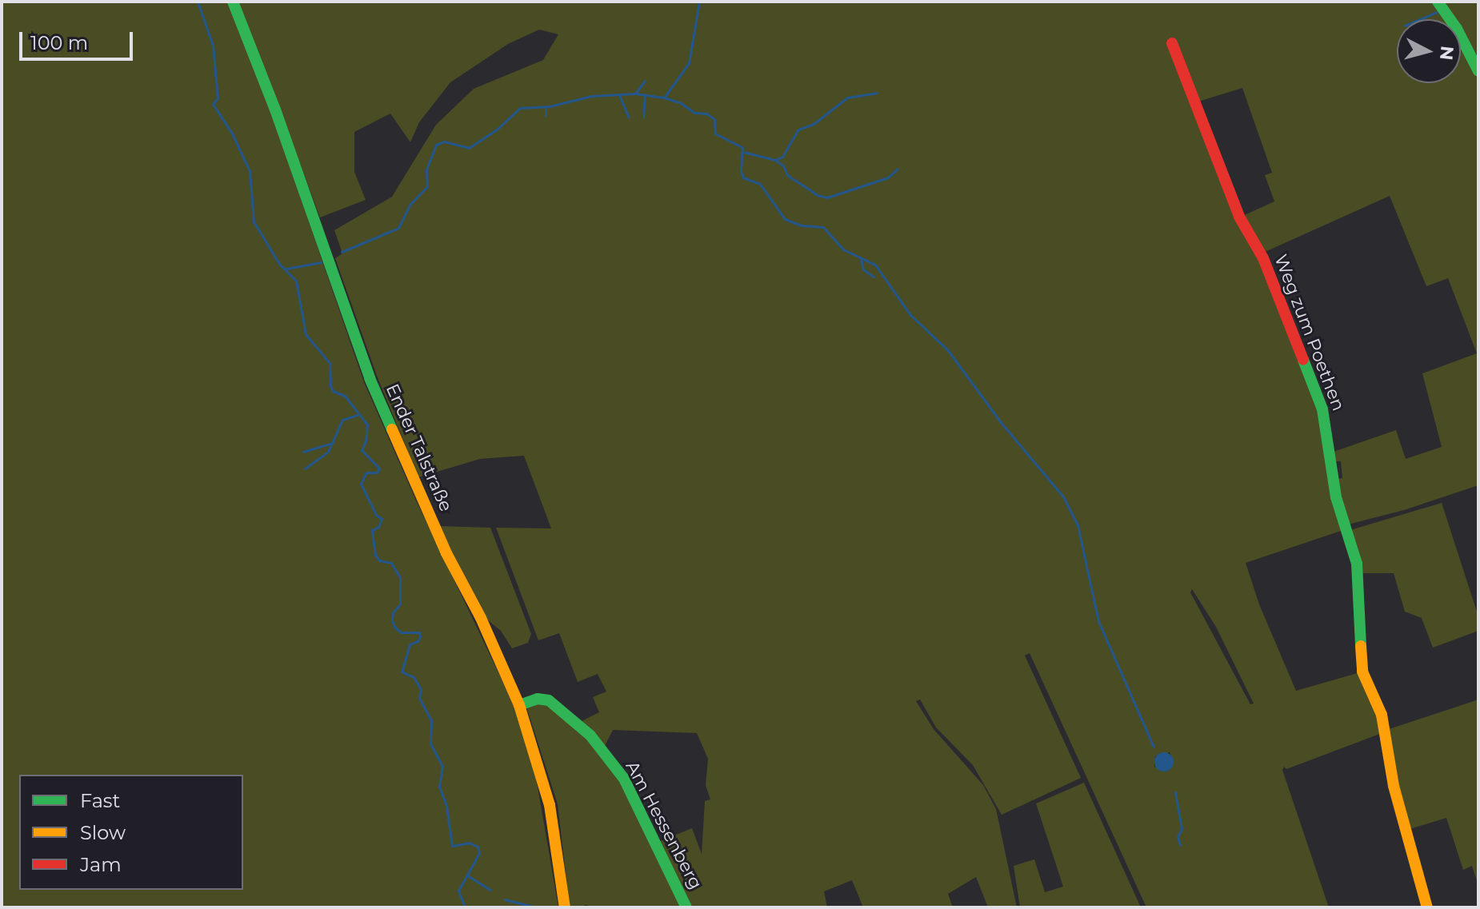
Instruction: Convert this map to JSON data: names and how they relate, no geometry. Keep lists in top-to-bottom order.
{
  "streets": {
    "street": ["Weg zum Poethen", "Ender Talstraße", "Am Hessenberg"]
  },
  "crossings": [
    ["Ender Talstraße", "Am Hessenberg"]
  ],
  "legend": ["Fast", "Slow", "Jam"],
  "scale_bar": "100 m",
  "north": "right"
}
